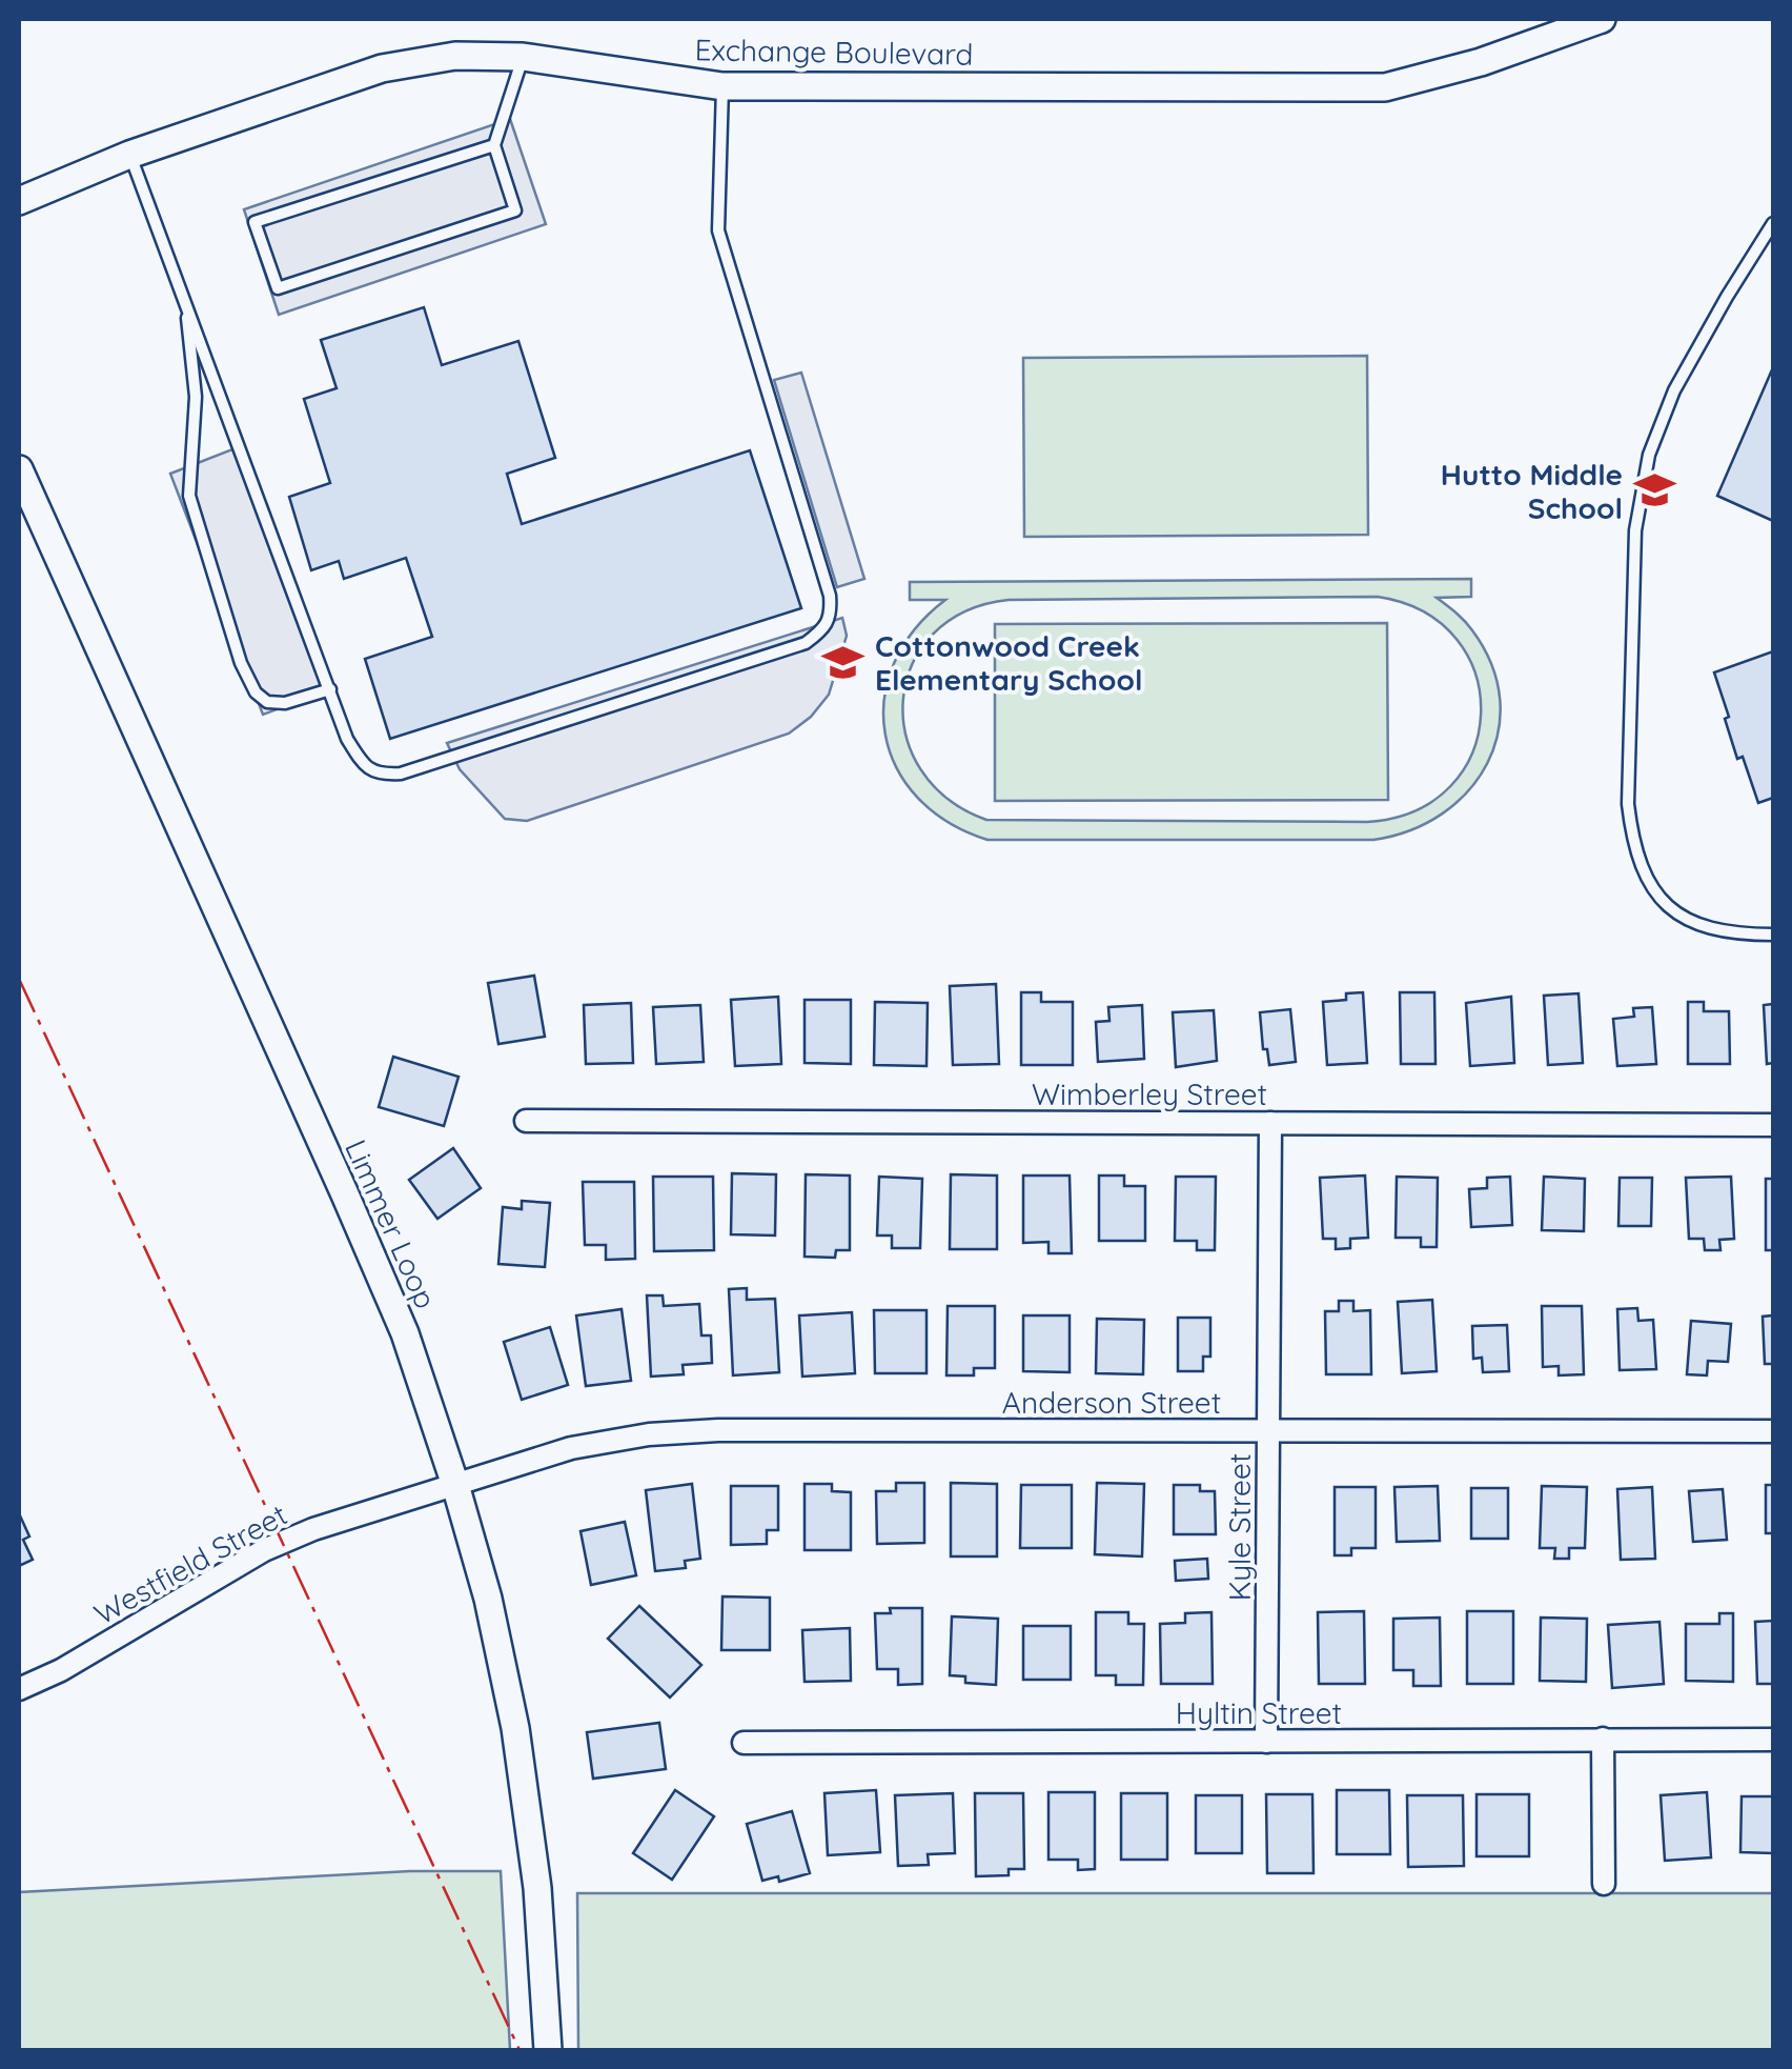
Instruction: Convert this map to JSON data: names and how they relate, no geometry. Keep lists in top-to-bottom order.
{
  "streets": {
    "street": [
      "Exchange Boulevard",
      "Wimberley Street",
      "Limmer Loop",
      "Anderson Street",
      "Kyle Street",
      "Westfield Street",
      "Hyltin Street"
    ]
  },
  "crossings": [
    ["Wimberley Street", "Kyle Street"],
    ["Limmer Loop", "Anderson Street"],
    ["Limmer Loop", "Westfield Street"],
    ["Anderson Street", "Kyle Street"],
    ["Anderson Street", "Westfield Street"],
    ["Kyle Street", "Hyltin Street"]
  ],
  "places": {
    "school or university": ["Hutto Middle School", "Cottonwood Creek Elementary School"]
  }
}
